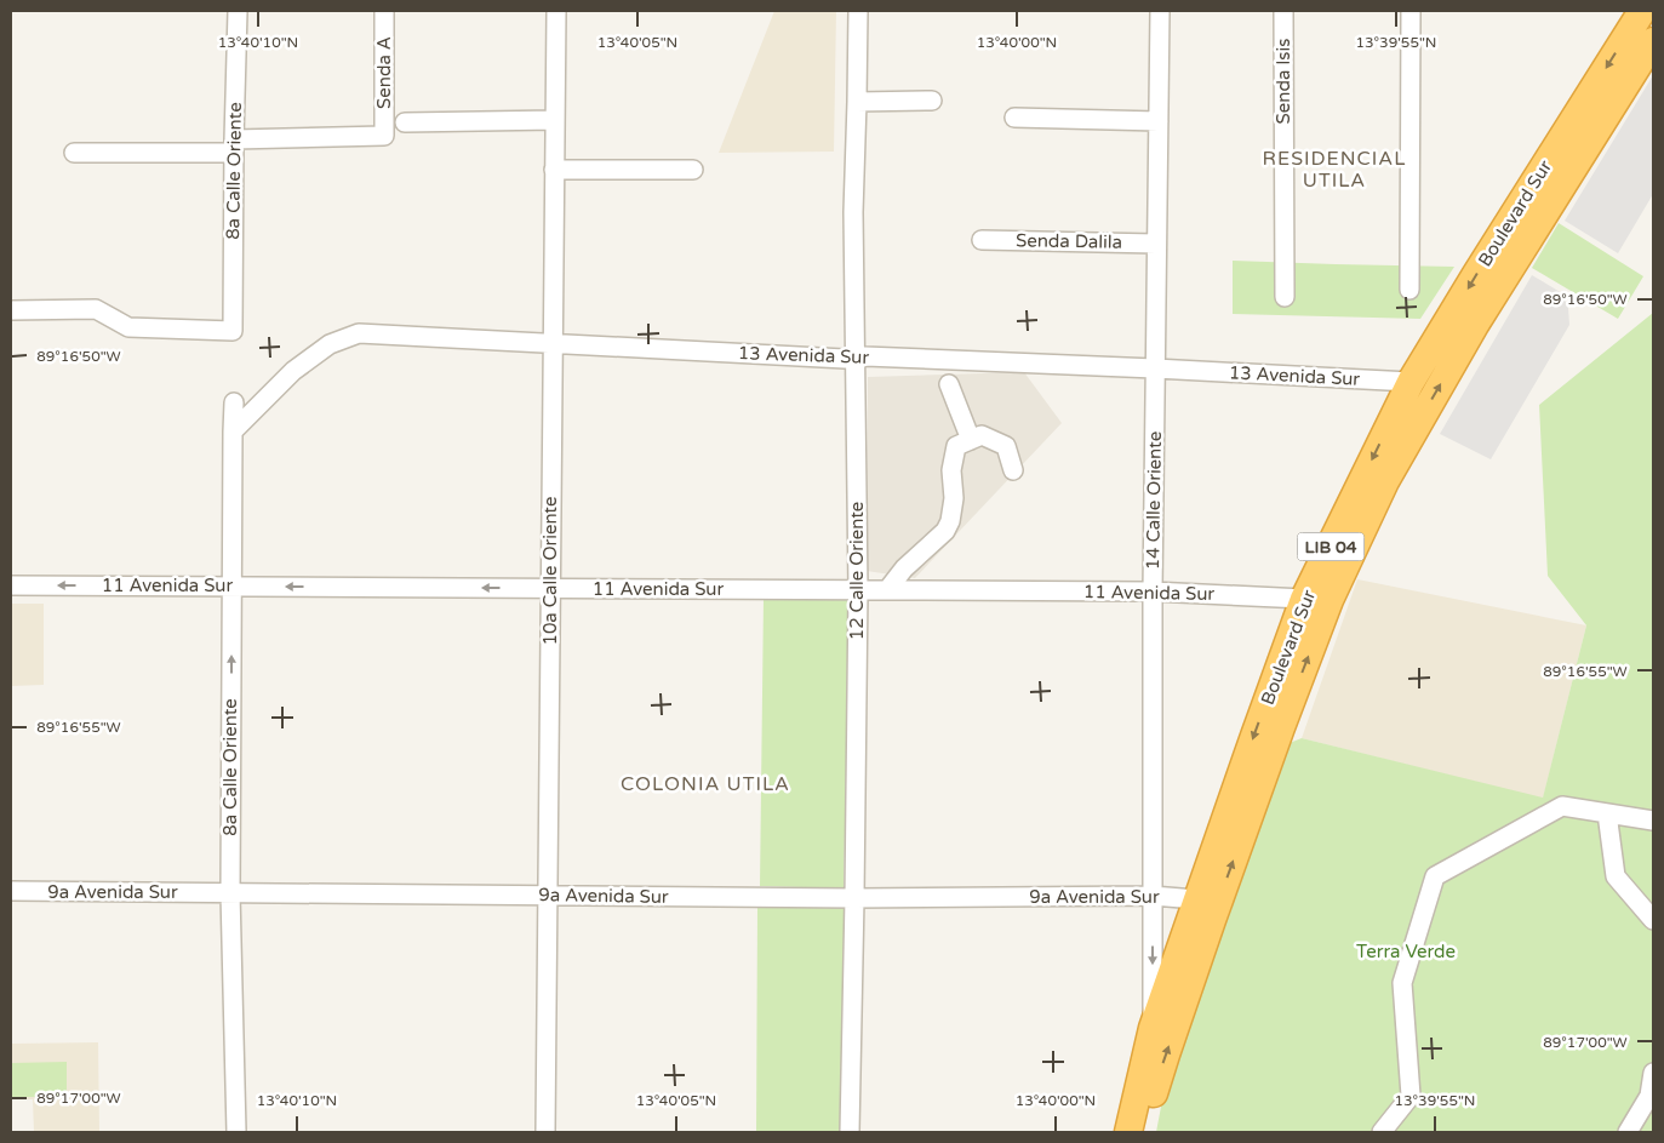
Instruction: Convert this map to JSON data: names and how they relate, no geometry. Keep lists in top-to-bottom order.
{
  "streets": {
    "highway": ["Boulevard Sur", "LIB 04"],
    "street": [
      "Senda A",
      "Senda Isis",
      "8a Calle Oriente",
      "Senda Dalila",
      "13 Avenida Sur",
      "14 Calle Oriente",
      "10a Calle Oriente",
      "12 Calle Oriente",
      "11 Avenida Sur",
      "9a Avenida Sur"
    ]
  },
  "crossings": [
    ["Senda A", "8a Calle Oriente"],
    ["8a Calle Oriente", "13 Avenida Sur"],
    ["8a Calle Oriente", "11 Avenida Sur"],
    ["8a Calle Oriente", "9a Avenida Sur"],
    ["Boulevard Sur", "13 Avenida Sur"],
    ["Boulevard Sur", "14 Calle Oriente"],
    ["Boulevard Sur", "11 Avenida Sur"],
    ["Boulevard Sur", "9a Avenida Sur"],
    ["Senda Dalila", "14 Calle Oriente"],
    ["13 Avenida Sur", "14 Calle Oriente"],
    ["13 Avenida Sur", "10a Calle Oriente"],
    ["13 Avenida Sur", "12 Calle Oriente"],
    ["14 Calle Oriente", "11 Avenida Sur"],
    ["14 Calle Oriente", "9a Avenida Sur"],
    ["10a Calle Oriente", "11 Avenida Sur"],
    ["10a Calle Oriente", "9a Avenida Sur"],
    ["12 Calle Oriente", "11 Avenida Sur"],
    ["12 Calle Oriente", "9a Avenida Sur"]
  ],
  "one_way": ["11 Avenida Sur"],
  "districts": ["RESIDENCIAL UTILA", "COLONIA UTILA"],
  "parks": ["Terra Verde"],
  "coordinates": [
    "13°40'10\"N",
    "13°40'05\"N",
    "13°40'00\"N",
    "13°39'55\"N",
    "89°16'50\"W",
    "89°16'55\"W",
    "89°17'00\"W"
  ]
}
